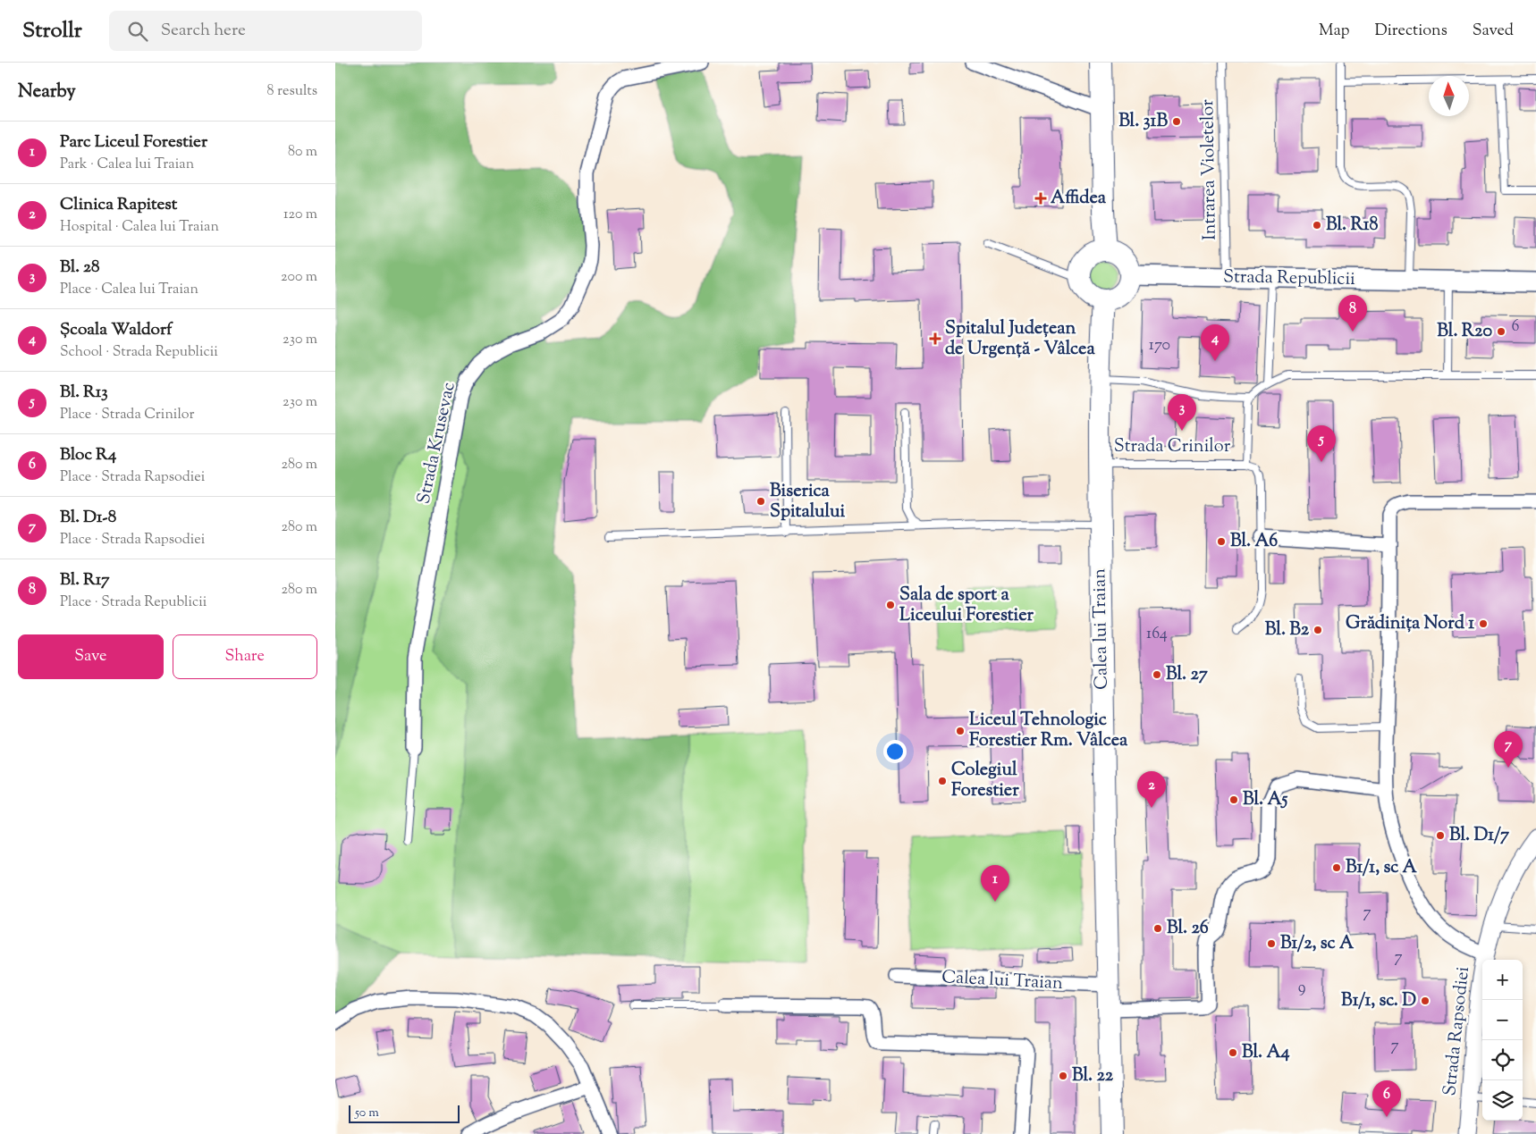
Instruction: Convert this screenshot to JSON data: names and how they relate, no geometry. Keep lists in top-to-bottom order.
{
  "streets": {
    "main road": ["Strada Republicii", "Calea lui Traian"],
    "street": ["Strada Krusevac", "Strada Rapsodiei"],
    "lane": ["Intrarea Violetelor", "Strada Crinilor"]
  },
  "crossings": [
    ["Intrarea Violetelor", "Strada Republicii"],
    ["Strada Republicii", "Calea lui Traian"],
    ["Strada Crinilor", "Calea lui Traian"]
  ],
  "places": {
    "other": [
      "Bl. 31B",
      "Bl. R18",
      "Bl. R20",
      "Biserica Spitalului",
      "Bl. A6",
      "Sala de sport a Liceului Forestier",
      "Grădinița Nord 1",
      "Bl. B2",
      "Bl. 27",
      "Liceul Tehnologic Forestier Rm. Vâlcea",
      "Colegiul Forestier",
      "Bl. A5",
      "Bl. D1/7",
      "B1/1, sc A",
      "Bl. 26",
      "B1/2, sc A",
      "B1/1, sc. D",
      "Bl. A4",
      "Bl. 22"
    ],
    "health": ["Affidea", "Spitalul Județean de Urgență - Vâlcea"]
  },
  "house_numbers": [
    "6",
    "170",
    "164",
    "7",
    "7",
    "9",
    "7"
  ],
  "scale_bar": "50 m",
  "north": "top",
  "page": {
    "header": "Strollr",
    "search": "Search here",
    "nav": ["Map", "Directions", "Saved"],
    "heading": ["Nearby", "8 results"],
    "list": [
      {
        "mark": "1",
        "name": "Parc Liceul Forestier",
        "note": "Park · Calea lui Traian",
        "value": "80 m"
      },
      {
        "mark": "2",
        "name": "Clinica Rapitest",
        "note": "Hospital · Calea lui Traian",
        "value": "120 m"
      },
      {
        "mark": "3",
        "name": "Bl. 28",
        "note": "Place · Calea lui Traian",
        "value": "200 m"
      },
      {
        "mark": "4",
        "name": "Școala Waldorf",
        "note": "School · Strada Republicii",
        "value": "230 m"
      },
      {
        "mark": "5",
        "name": "Bl. R13",
        "note": "Place · Strada Crinilor",
        "value": "230 m"
      },
      {
        "mark": "6",
        "name": "Bloc R4",
        "note": "Place · Strada Rapsodiei",
        "value": "280 m"
      },
      {
        "mark": "7",
        "name": "Bl. D1-8",
        "note": "Place · Strada Rapsodiei",
        "value": "280 m"
      },
      {
        "mark": "8",
        "name": "Bl. R17",
        "note": "Place · Strada Republicii",
        "value": "280 m"
      }
    ],
    "pins": [
      "8",
      "4",
      "3",
      "5",
      "7",
      "2",
      "1",
      "6"
    ],
    "buttons": ["Save", "Share"],
    "map_buttons": ["+", "−"],
    "scale": "50 m"
  }
}
